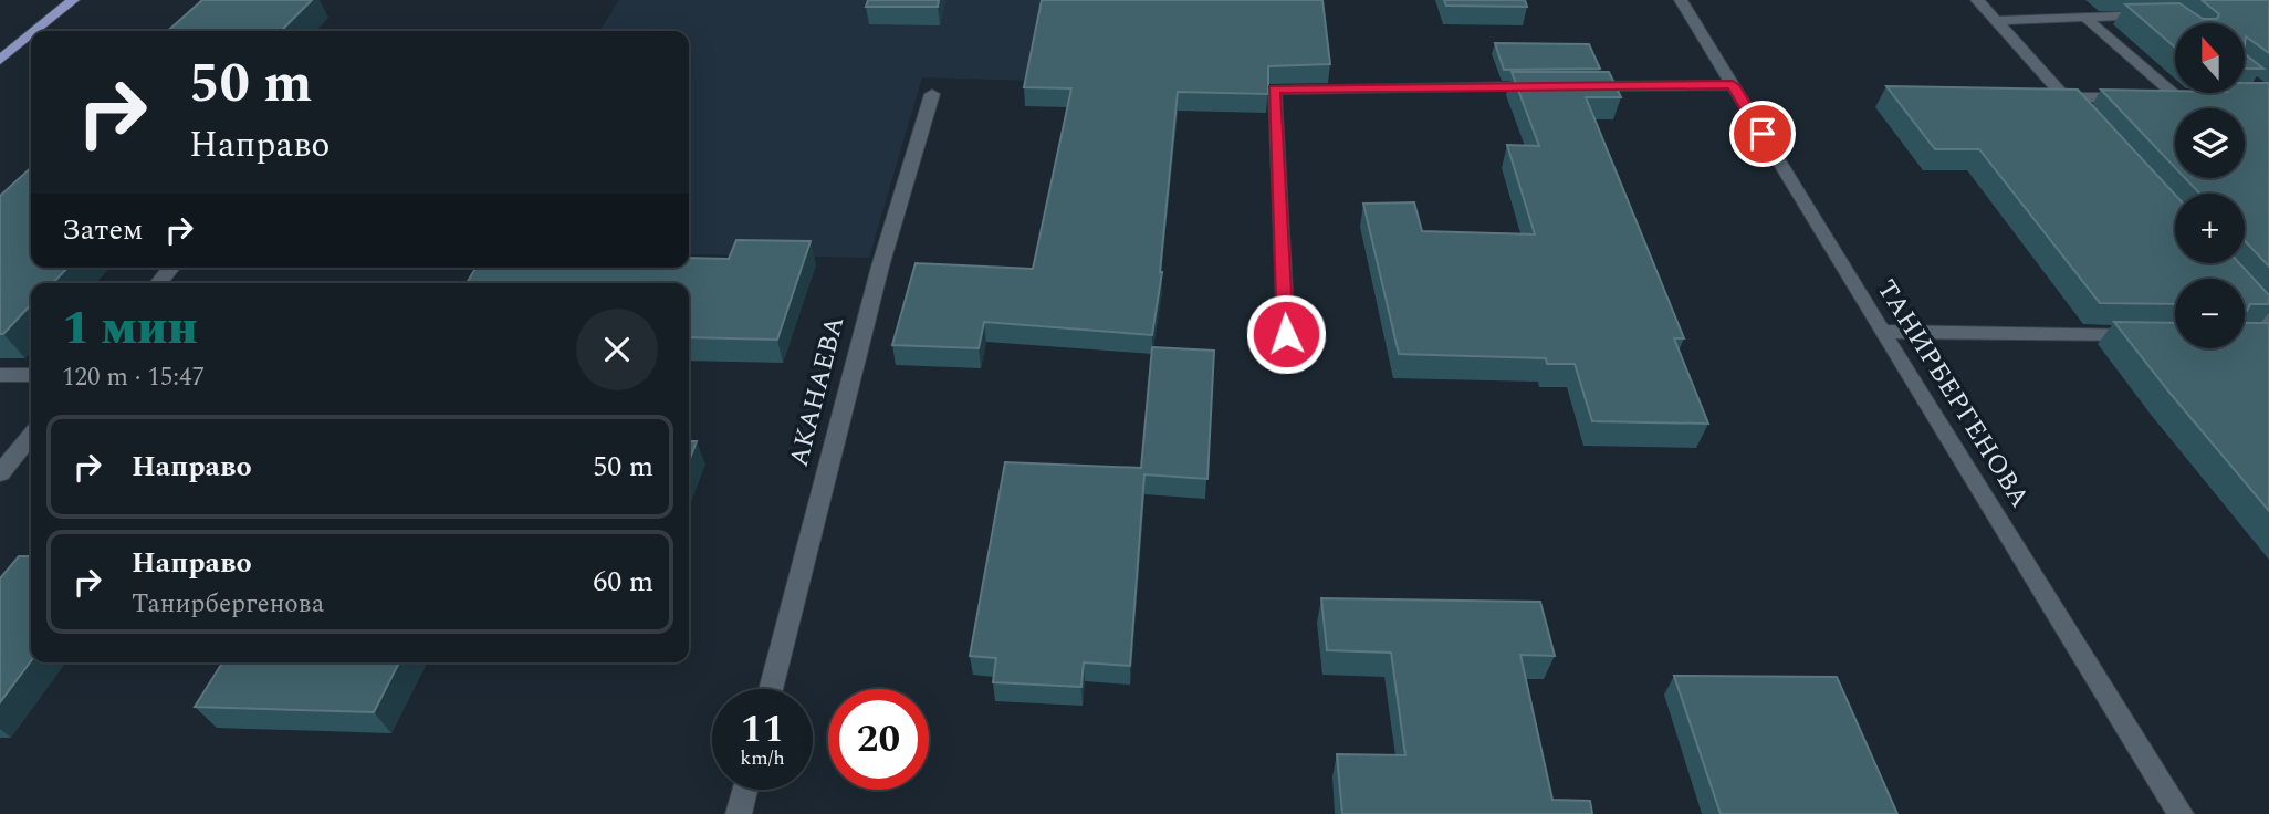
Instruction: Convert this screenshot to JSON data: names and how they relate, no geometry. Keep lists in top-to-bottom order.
{
  "streets": {
    "street": ["АКАНАЕВА", "ТАНИРБЕРГЕНОВА"]
  },
  "north": "top",
  "page": {
    "map_buttons": ["+", "−"],
    "turn": ["50 m", "Направо"],
    "then": "Затем",
    "heading": ["1 мин", "120 m · 15:47"],
    "list": [
      {
        "name": "Направо",
        "value": "50 m"
      },
      {
        "name": "Направо",
        "note": "Танирбергенова",
        "value": "60 m"
      }
    ],
    "speed": "11 km/h",
    "limit": "20"
  }
}
